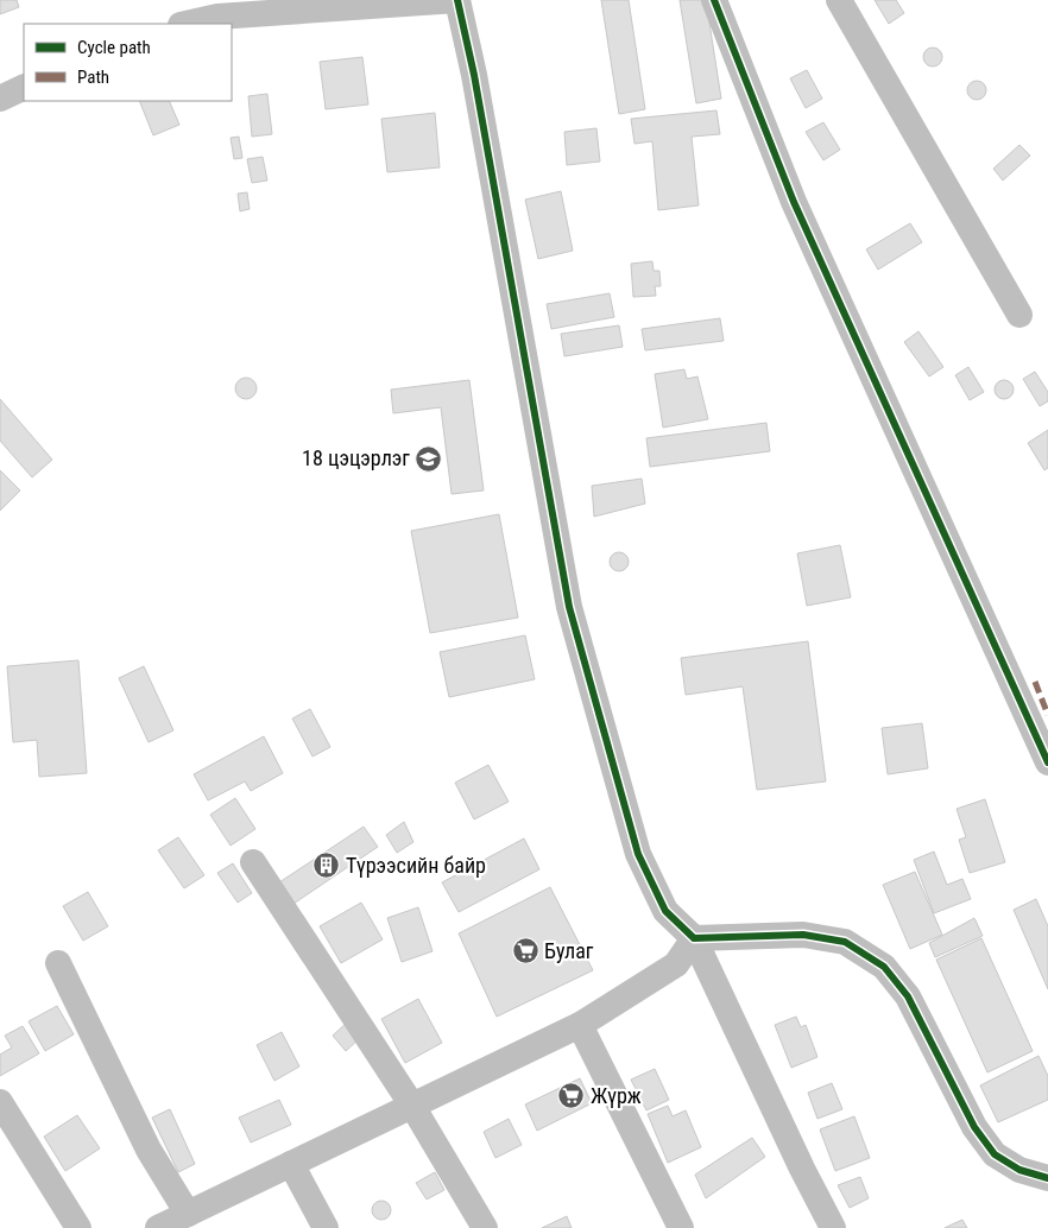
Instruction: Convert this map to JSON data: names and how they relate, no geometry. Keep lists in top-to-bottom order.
{
  "places": {
    "school or university": ["18 цэцэрлэг"],
    "building": ["Түрээсийн байр"],
    "supermarket": ["Булаг", "Жүрж"]
  },
  "legend": ["Cycle path", "Path"]
}
